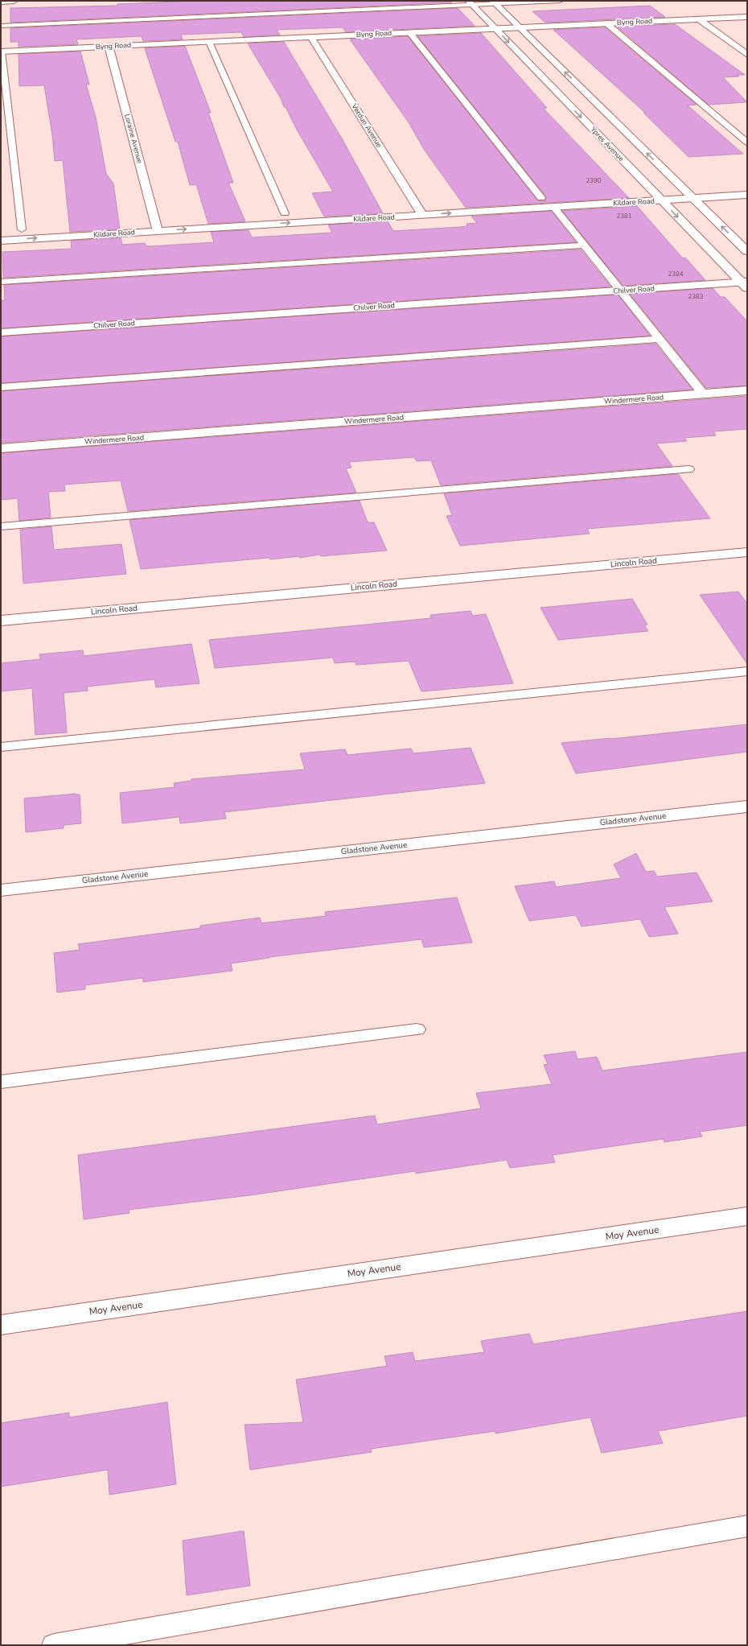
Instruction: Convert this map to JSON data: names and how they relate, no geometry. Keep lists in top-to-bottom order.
{
  "streets": {
    "street": [
      "Byng Road",
      "Verdun Avenue",
      "Loraine Avenue",
      "Ypres Avenue",
      "Kildare Road",
      "Chilver Road",
      "Windermere Road",
      "Lincoln Road",
      "Gladstone Avenue",
      "Moy Avenue"
    ]
  },
  "crossings": [
    ["Byng Road", "Verdun Avenue"],
    ["Byng Road", "Loraine Avenue"],
    ["Byng Road", "Ypres Avenue"],
    ["Verdun Avenue", "Kildare Road"],
    ["Loraine Avenue", "Kildare Road"],
    ["Ypres Avenue", "Kildare Road"],
    ["Ypres Avenue", "Chilver Road"]
  ],
  "house_numbers": [
    "2390",
    "2381",
    "2384",
    "2383"
  ]
}
